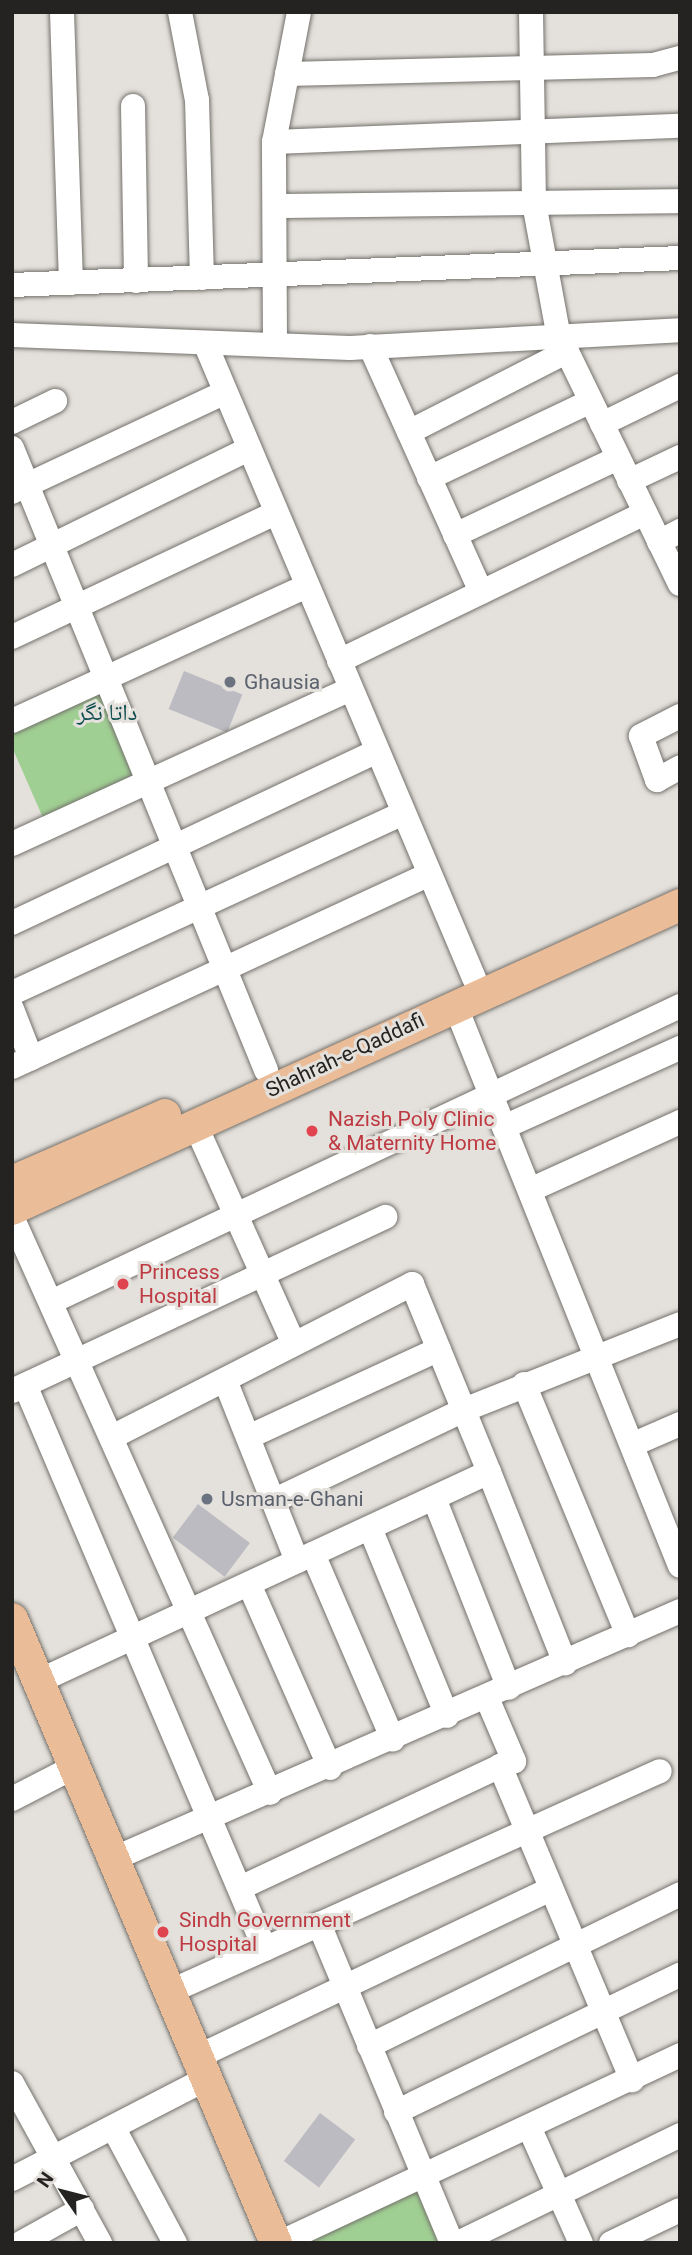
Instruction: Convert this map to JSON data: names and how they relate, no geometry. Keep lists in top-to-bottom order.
{
  "streets": {
    "main road": ["Shahrah-e-Qaddafi"]
  },
  "districts": ["داتا نگر"],
  "places": [
    "Ghausia",
    "Nazish Poly Clinic & Maternity Home",
    "Princess Hospital",
    "Usman-e-Ghani",
    "Sindh Government Hospital"
  ],
  "north": "top left"
}
